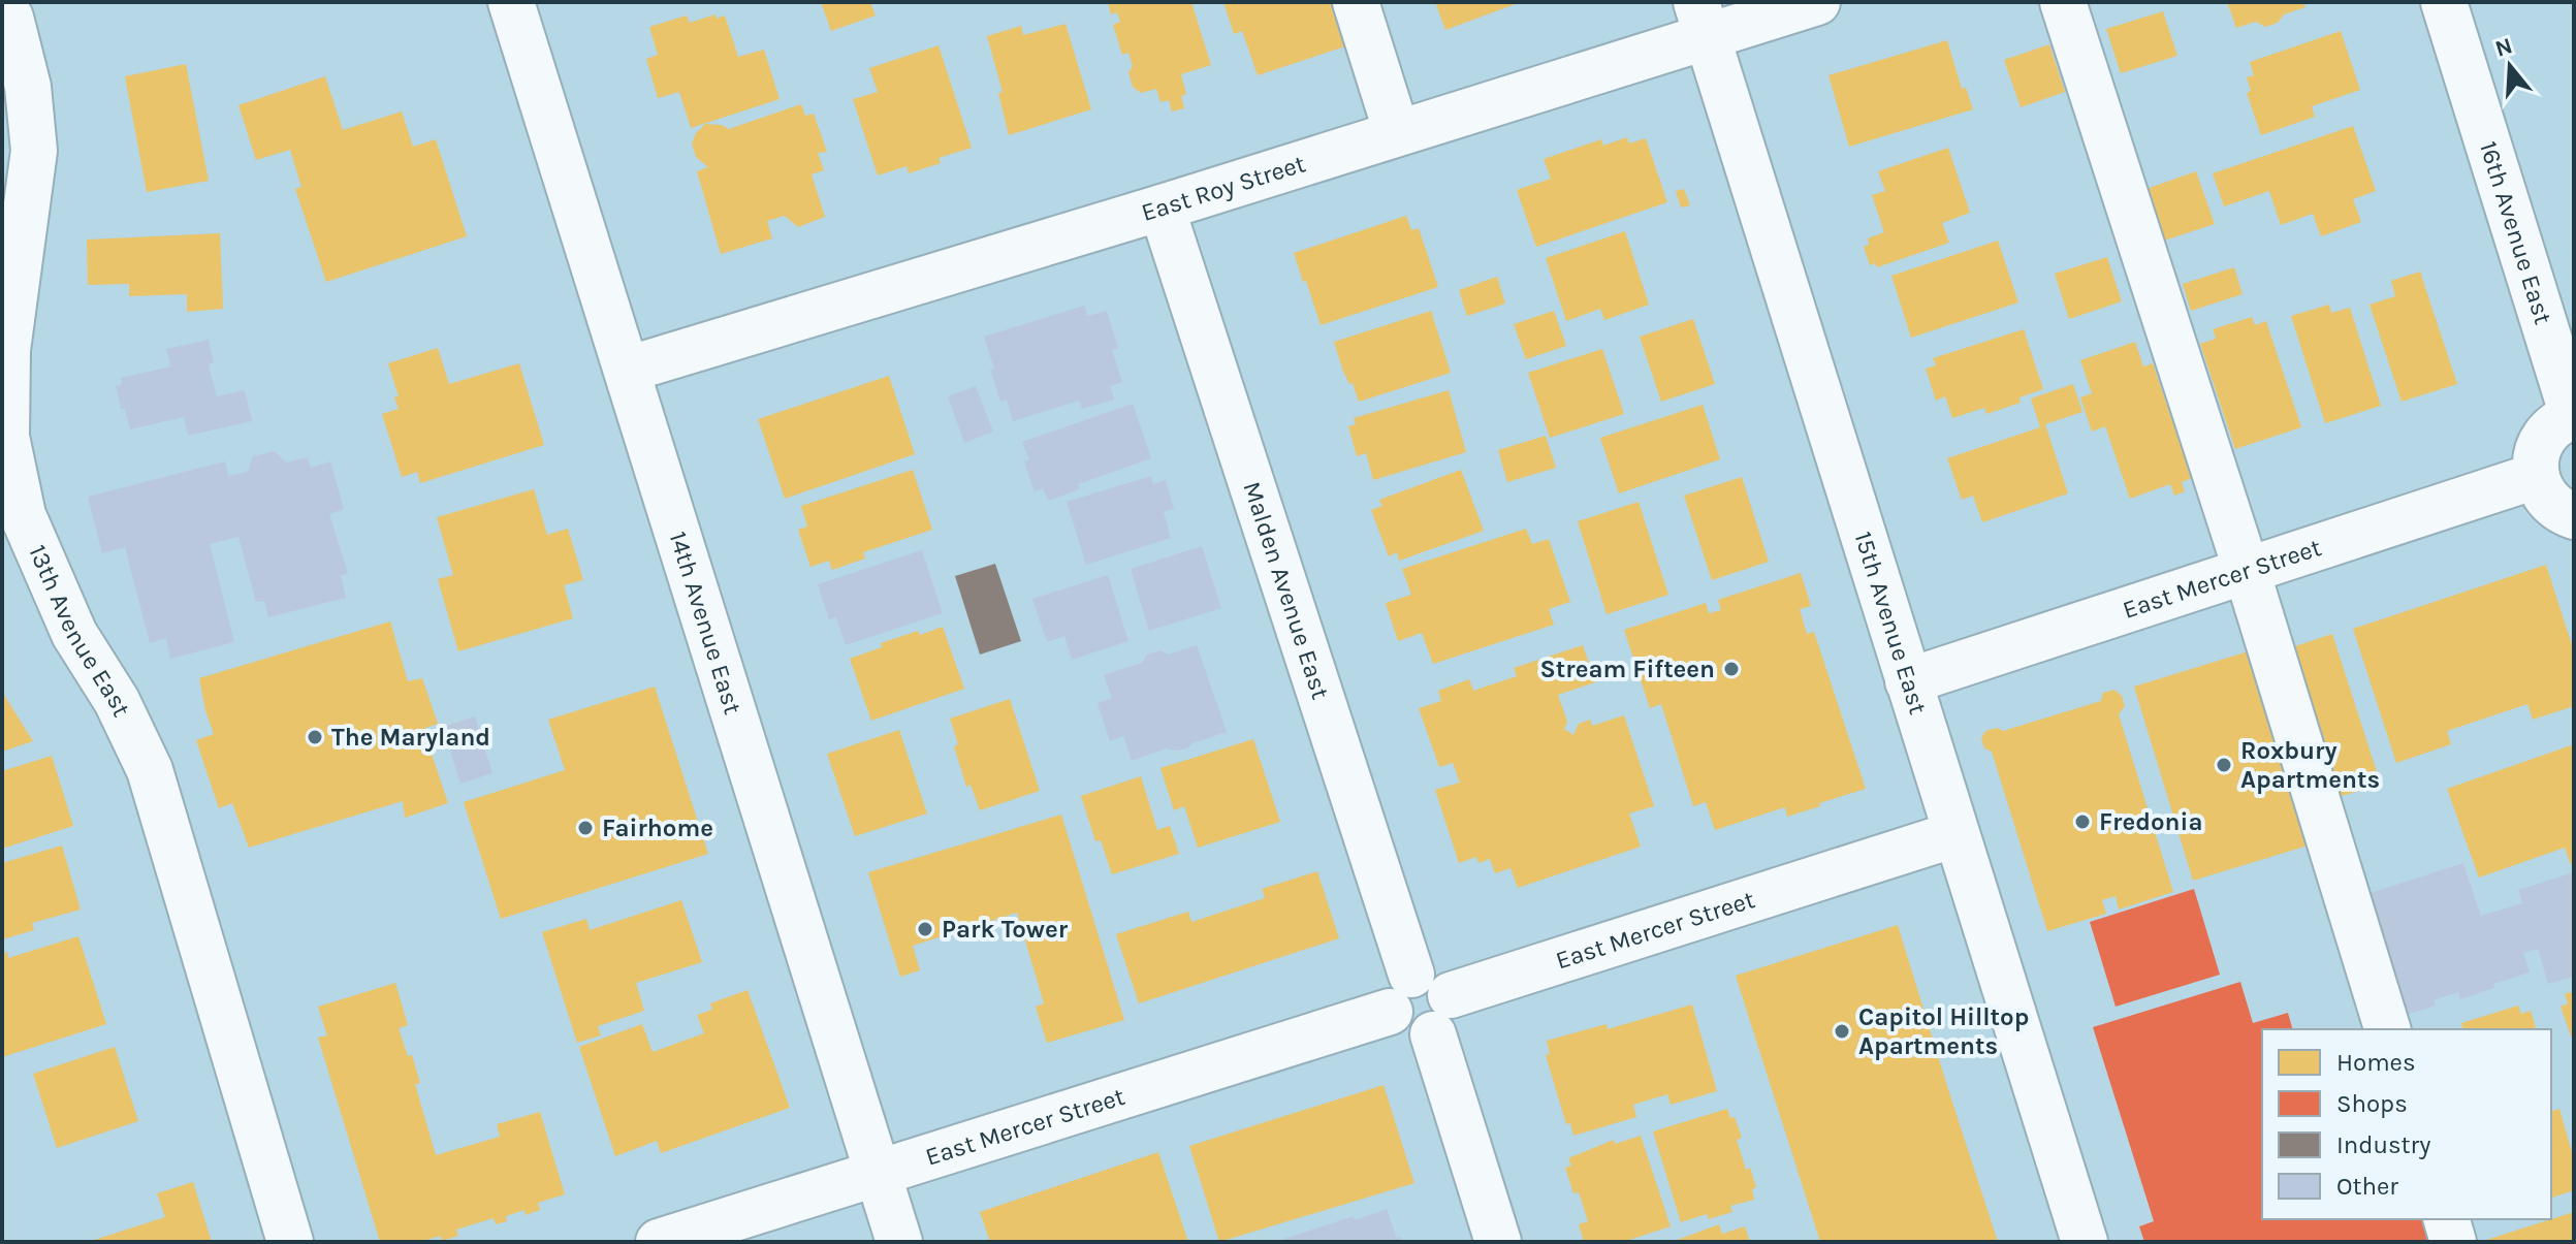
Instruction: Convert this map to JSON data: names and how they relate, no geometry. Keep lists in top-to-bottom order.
{
  "streets": {
    "street": [
      "East Roy Street",
      "16th Avenue East",
      "East Mercer Street",
      "Malden Avenue East",
      "14th Avenue East",
      "15th Avenue East",
      "13th Avenue East"
    ]
  },
  "crossings": [
    ["East Roy Street", "Malden Avenue East"],
    ["East Roy Street", "14th Avenue East"],
    ["East Roy Street", "15th Avenue East"],
    ["East Mercer Street", "Malden Avenue East"],
    ["East Mercer Street", "14th Avenue East"],
    ["East Mercer Street", "15th Avenue East"]
  ],
  "places": [
    "Stream Fifteen",
    "The Maryland",
    "Roxbury Apartments",
    "Fredonia",
    "Fairhome",
    "Park Tower",
    "Capitol Hilltop Apartments"
  ],
  "legend": [
    "Homes",
    "Shops",
    "Industry",
    "Other"
  ],
  "north": "top"
}
